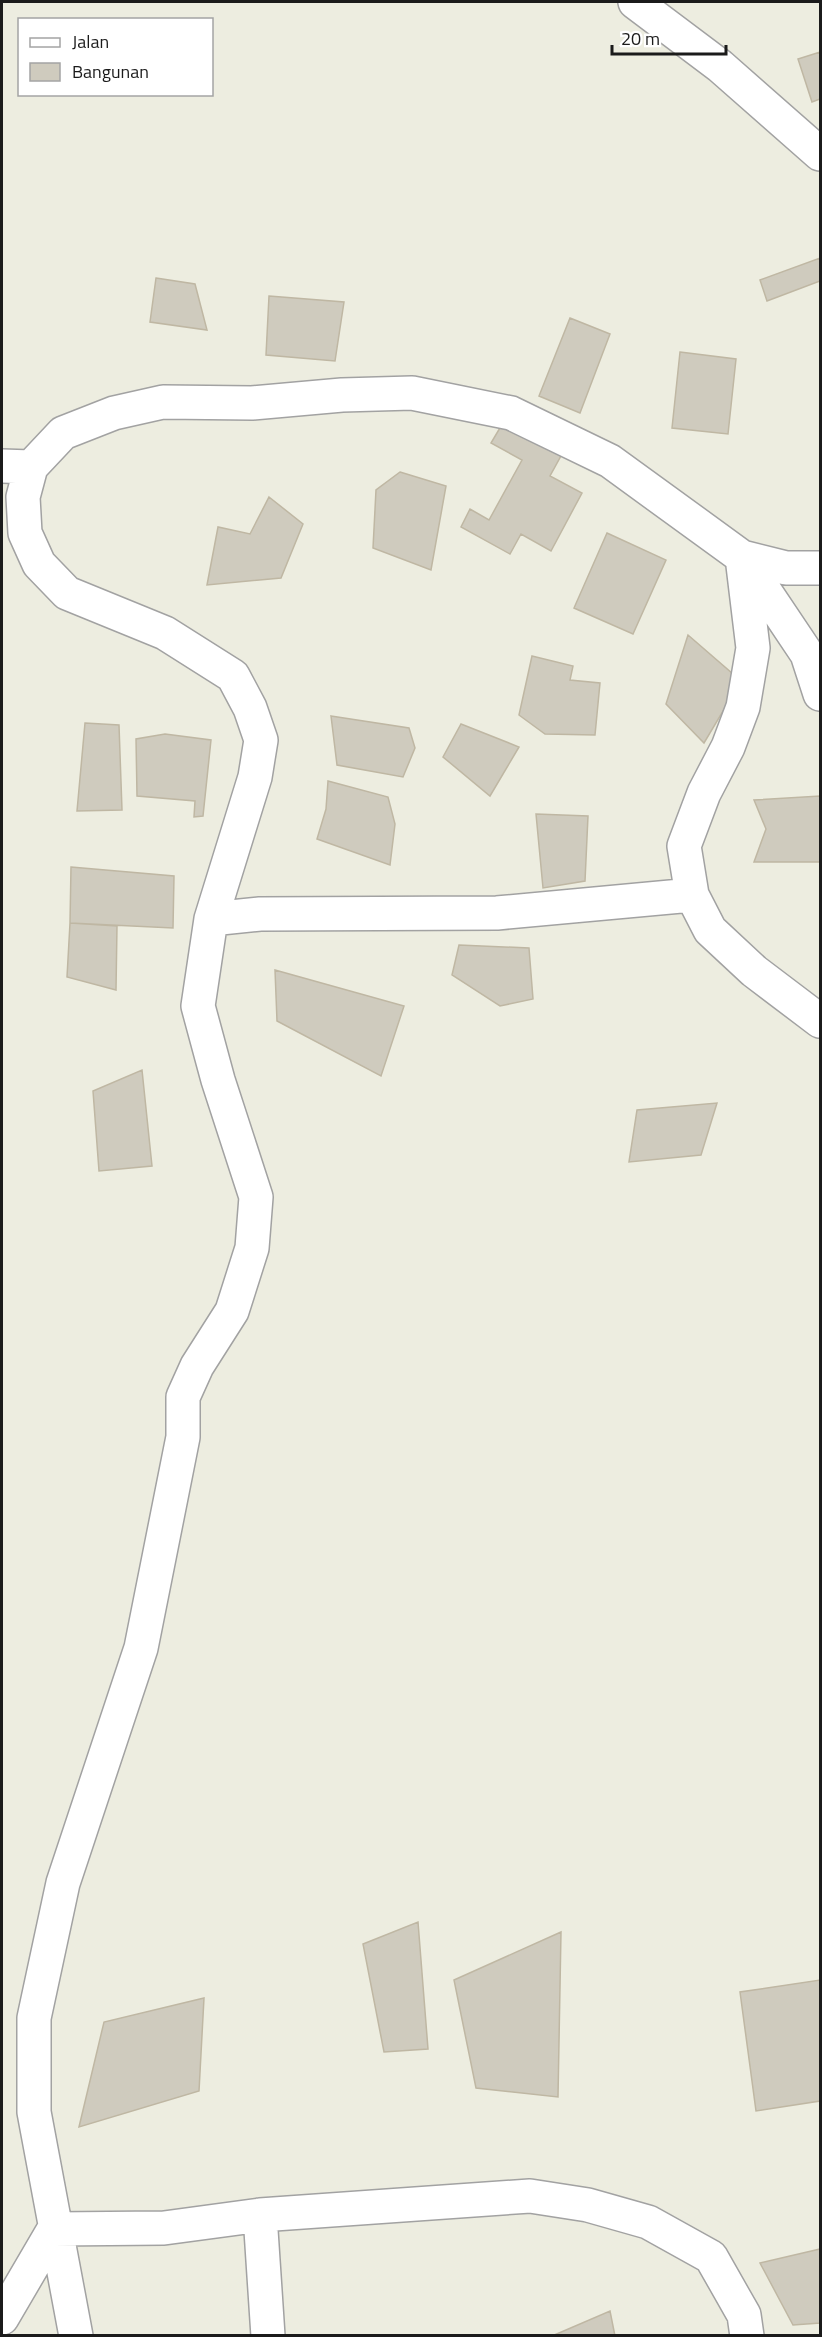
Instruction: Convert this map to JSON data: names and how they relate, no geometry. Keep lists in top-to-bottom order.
{
  "legend": ["Jalan", "Bangunan"],
  "scale_bar": "20 m"
}
